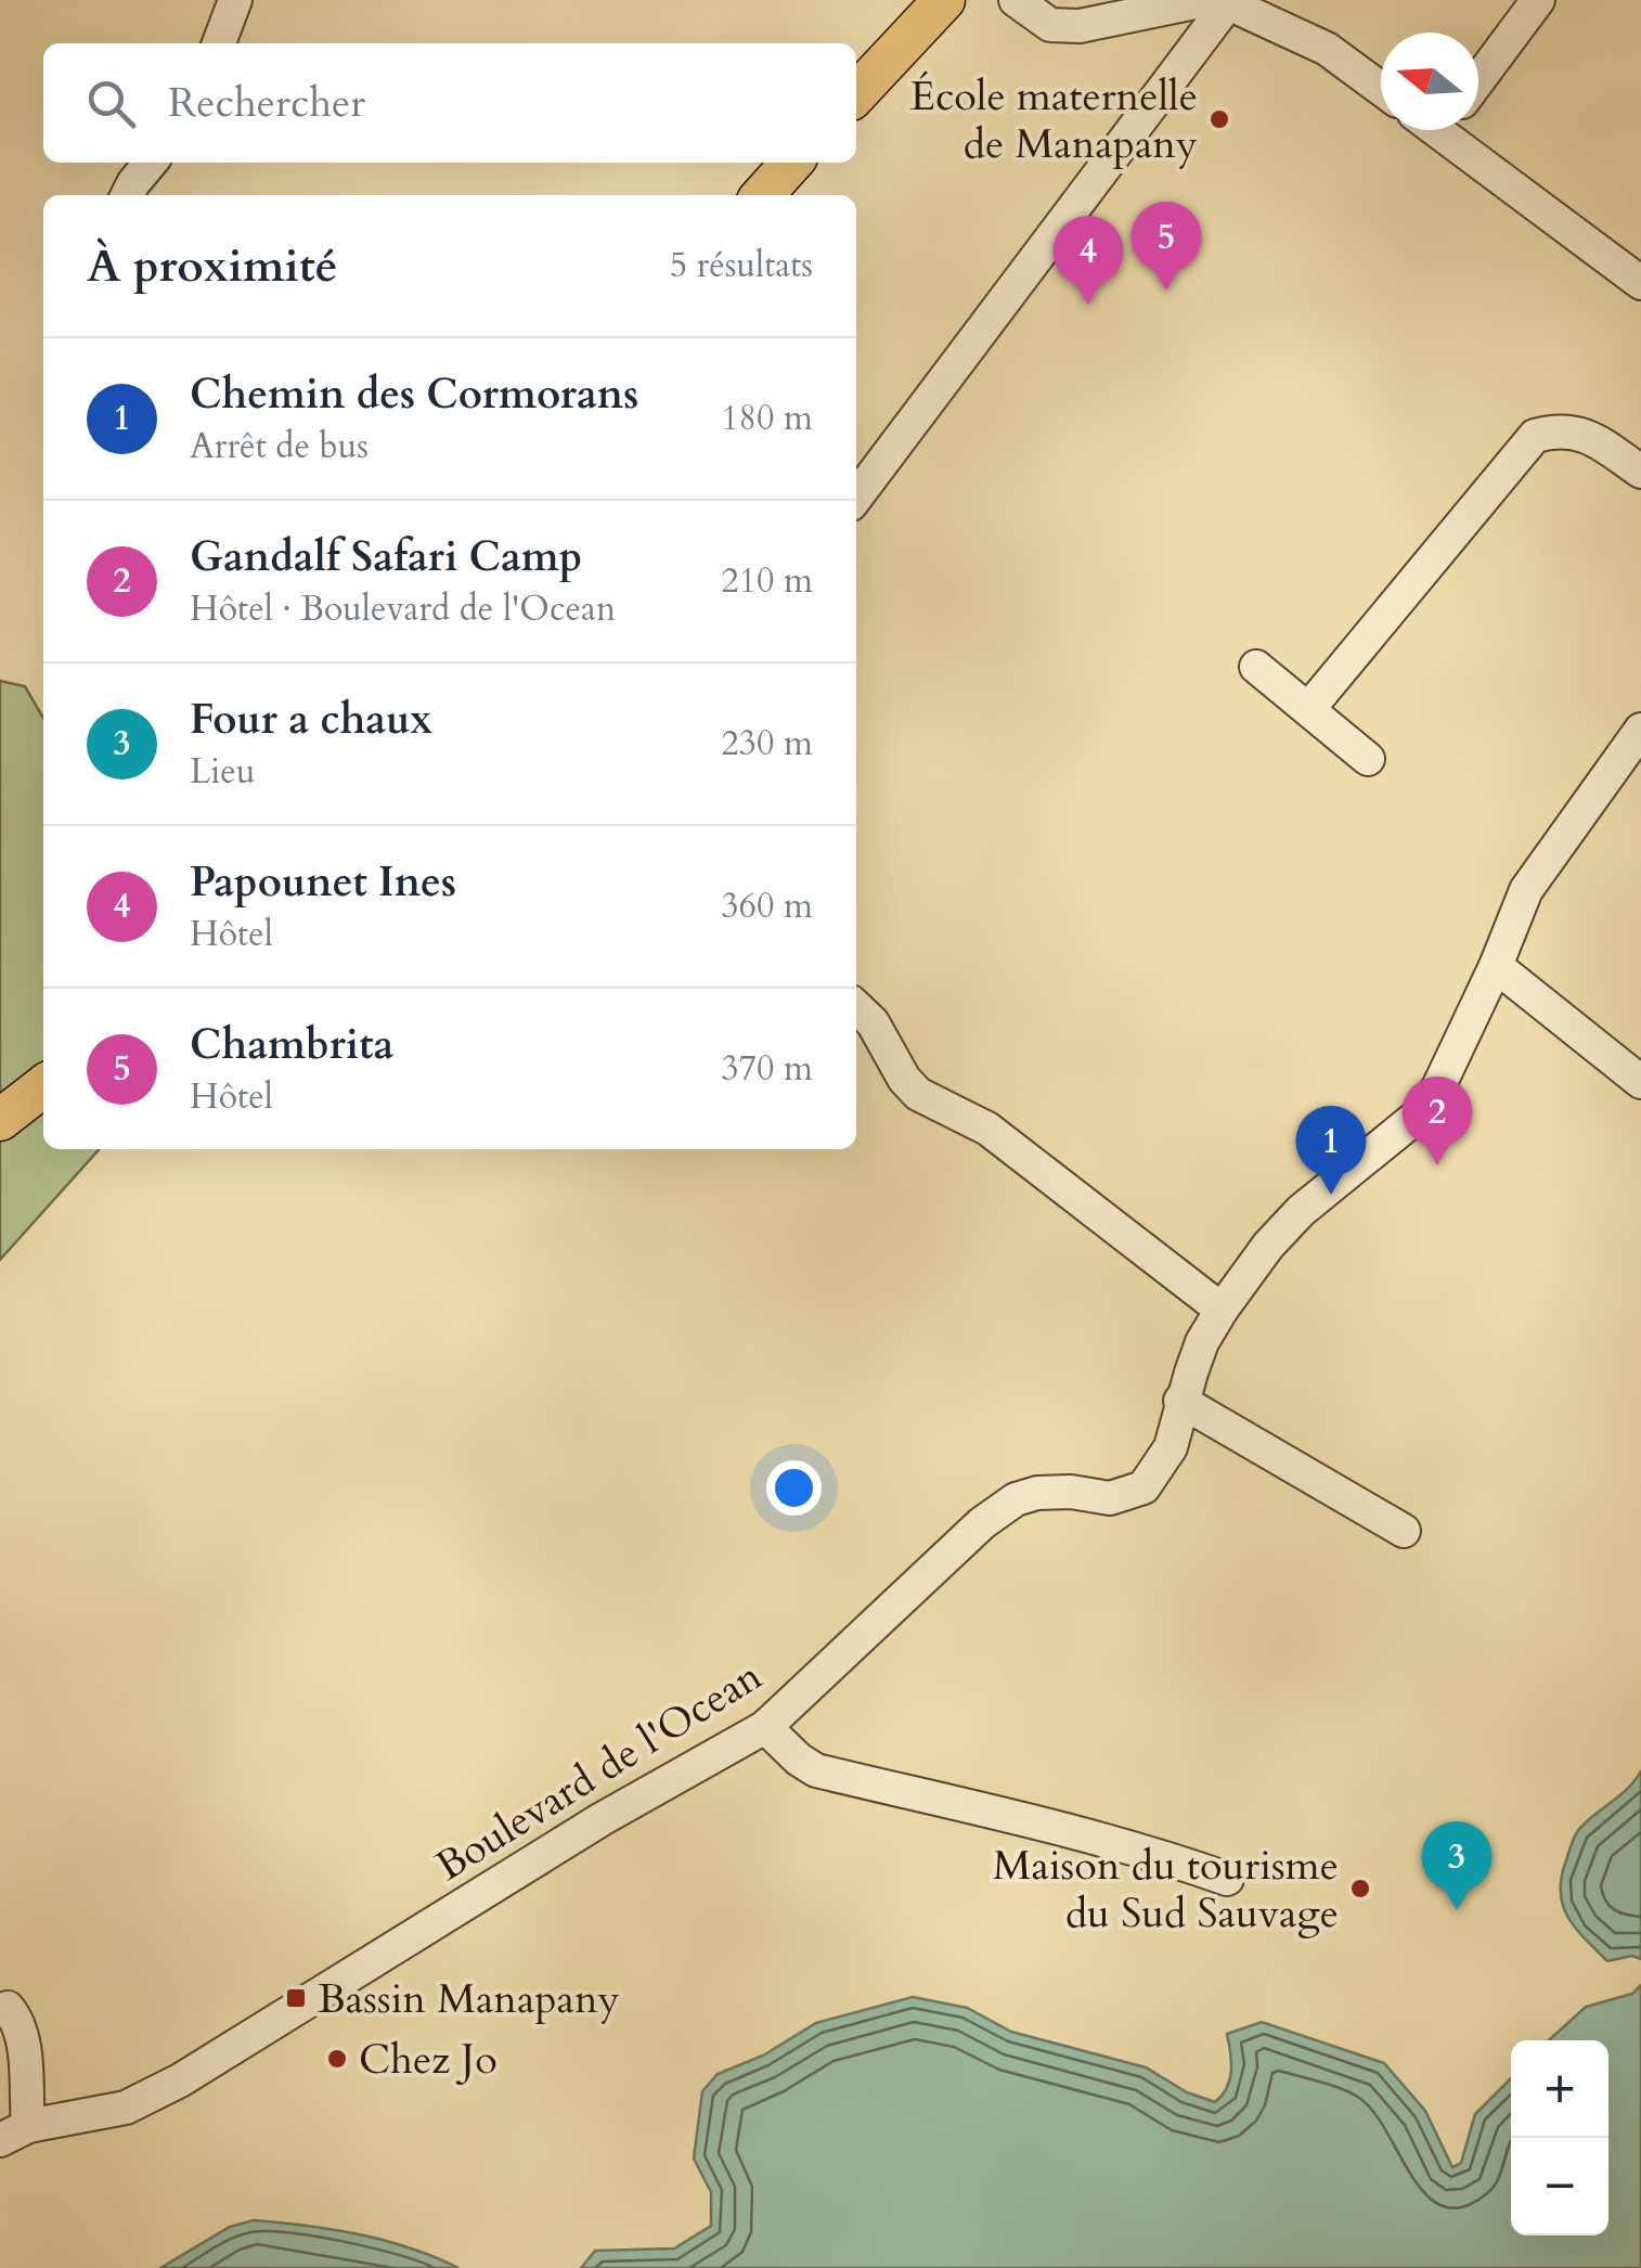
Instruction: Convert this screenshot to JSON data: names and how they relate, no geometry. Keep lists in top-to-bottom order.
{
  "streets": {
    "street": ["Boulevard de l'Ocean"]
  },
  "places": {
    "other": ["École maternelle de Manapany", "Maison du tourisme du Sud Sauvage", "Chez Jo"],
    "transit": ["Bassin Manapany"]
  },
  "north": "left",
  "page": {
    "search": "Rechercher",
    "heading": ["À proximité", "5 résultats"],
    "pins": [
      "5",
      "4",
      "2",
      "1",
      "3"
    ],
    "list": [
      {
        "mark": "1",
        "name": "Chemin des Cormorans",
        "note": "Arrêt de bus",
        "value": "180 m"
      },
      {
        "mark": "2",
        "name": "Gandalf Safari Camp",
        "note": "Hôtel · Boulevard de l'Ocean",
        "value": "210 m"
      },
      {
        "mark": "3",
        "name": "Four a chaux",
        "note": "Lieu",
        "value": "230 m"
      },
      {
        "mark": "4",
        "name": "Papounet Ines",
        "note": "Hôtel",
        "value": "360 m"
      },
      {
        "mark": "5",
        "name": "Chambrita",
        "note": "Hôtel",
        "value": "370 m"
      }
    ],
    "map_buttons": ["+", "−"]
  }
}
